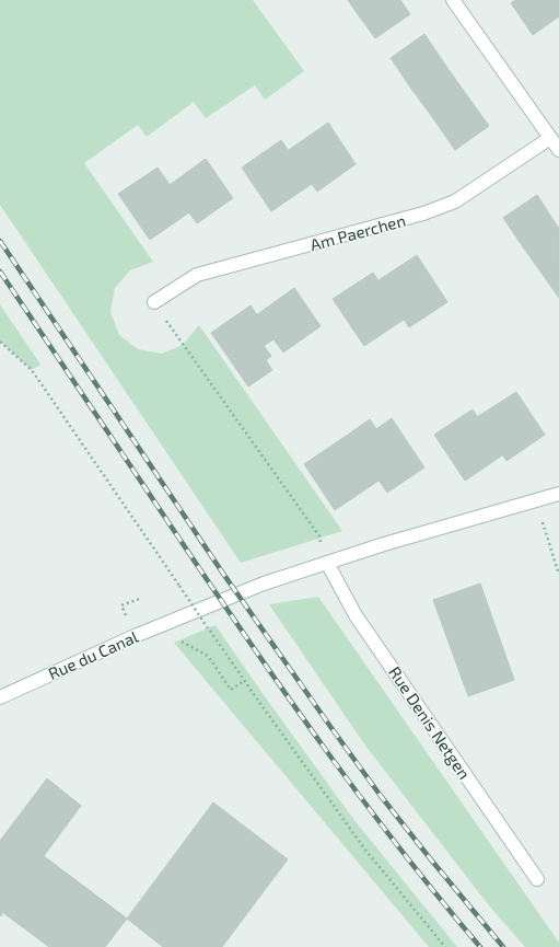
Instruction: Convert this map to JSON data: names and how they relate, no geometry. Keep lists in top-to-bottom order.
{
  "streets": {
    "street": ["Am Paerchen", "Rue du Canal", "Rue Denis Netgen"]
  },
  "crossings": [
    ["Rue du Canal", "Rue Denis Netgen"]
  ]
}
